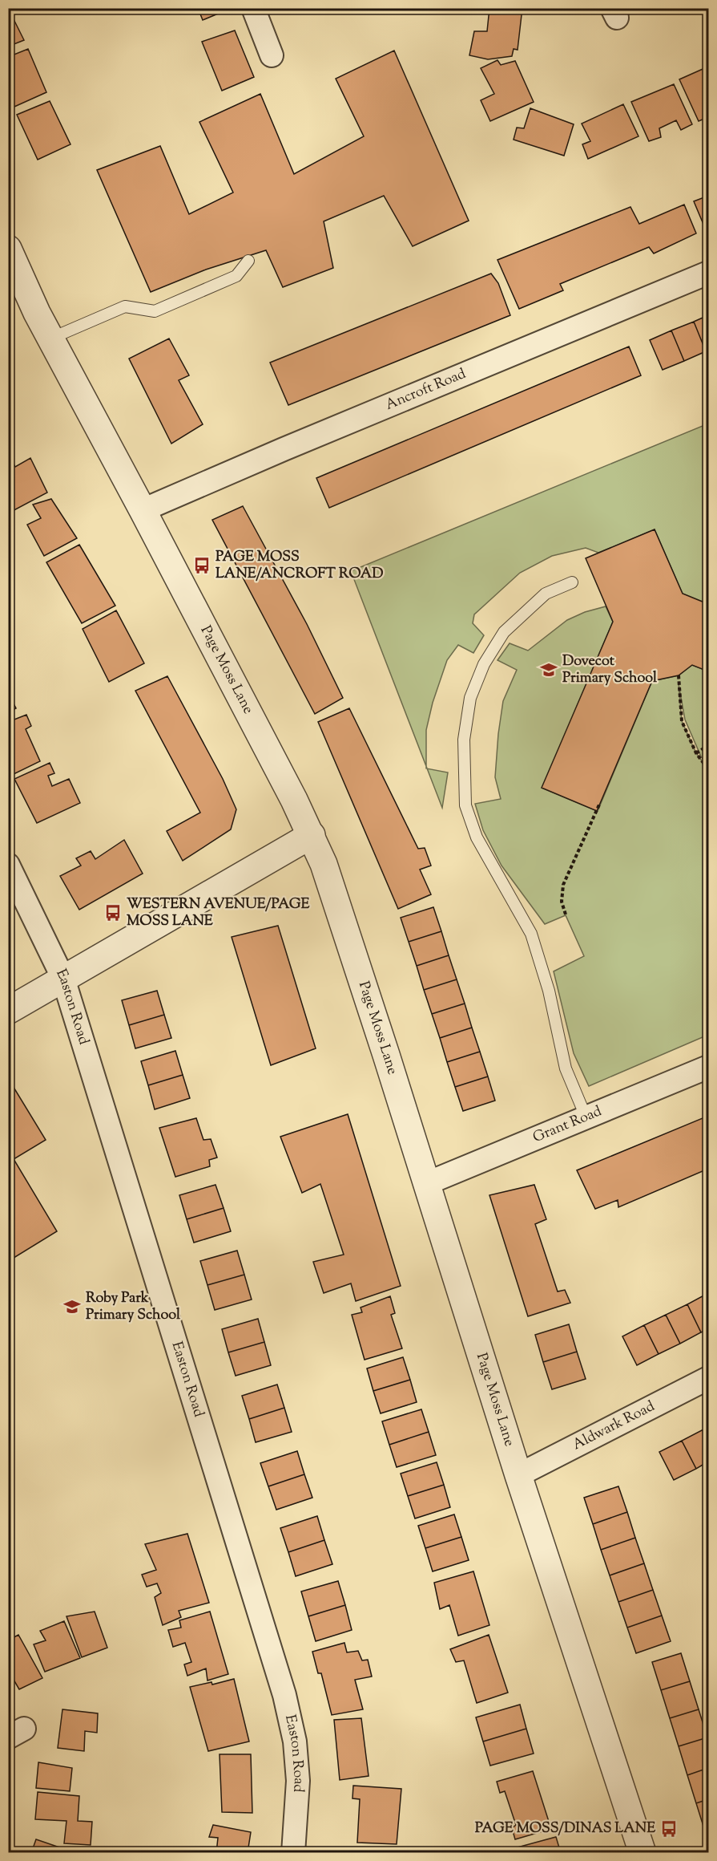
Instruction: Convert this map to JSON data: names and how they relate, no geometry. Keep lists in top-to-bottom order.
{
  "streets": {
    "street": [
      "Ancroft Road",
      "Page Moss Lane",
      "Easton Road",
      "Grant Road",
      "Aldwark Road"
    ]
  },
  "crossings": [
    ["Ancroft Road", "Page Moss Lane"],
    ["Page Moss Lane", "Grant Road"],
    ["Page Moss Lane", "Aldwark Road"]
  ],
  "places": {
    "bus stop": ["PAGE MOSS LANE/ANCROFT ROAD", "WESTERN AVENUE/PAGE MOSS LANE", "PAGE MOSS/DINAS LANE"],
    "school or university": ["Dovecot Primary School", "Roby Park Primary School"]
  }
}
